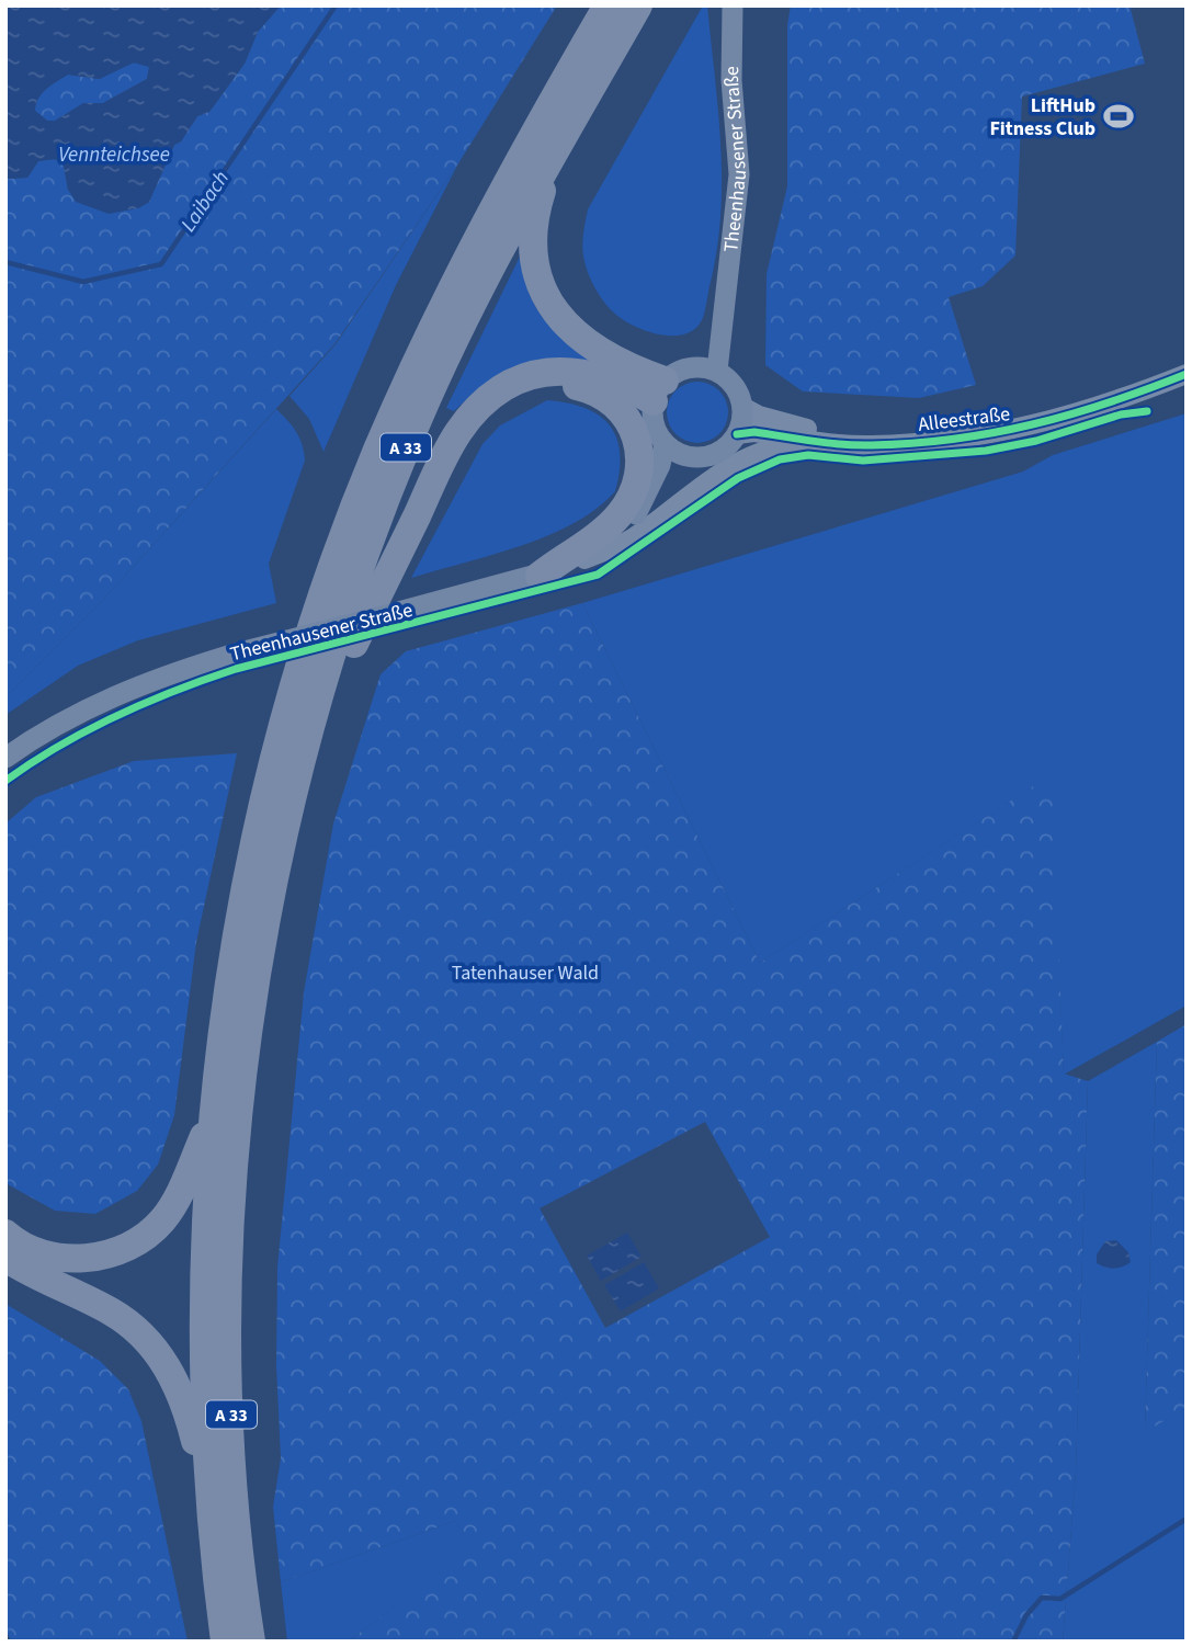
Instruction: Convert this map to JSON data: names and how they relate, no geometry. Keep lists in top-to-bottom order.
{
  "streets": {
    "highway": ["A 33"],
    "main road": ["Theenhausener Straße"],
    "street": ["Alleestraße"]
  },
  "crossings": [
    ["Theenhausener Straße", "Alleestraße"]
  ],
  "water": ["Vennteichsee", "Laibach"],
  "parks": ["Tatenhauser Wald"],
  "places": {
    "sports": ["LiftHub Fitness Club"]
  }
}
